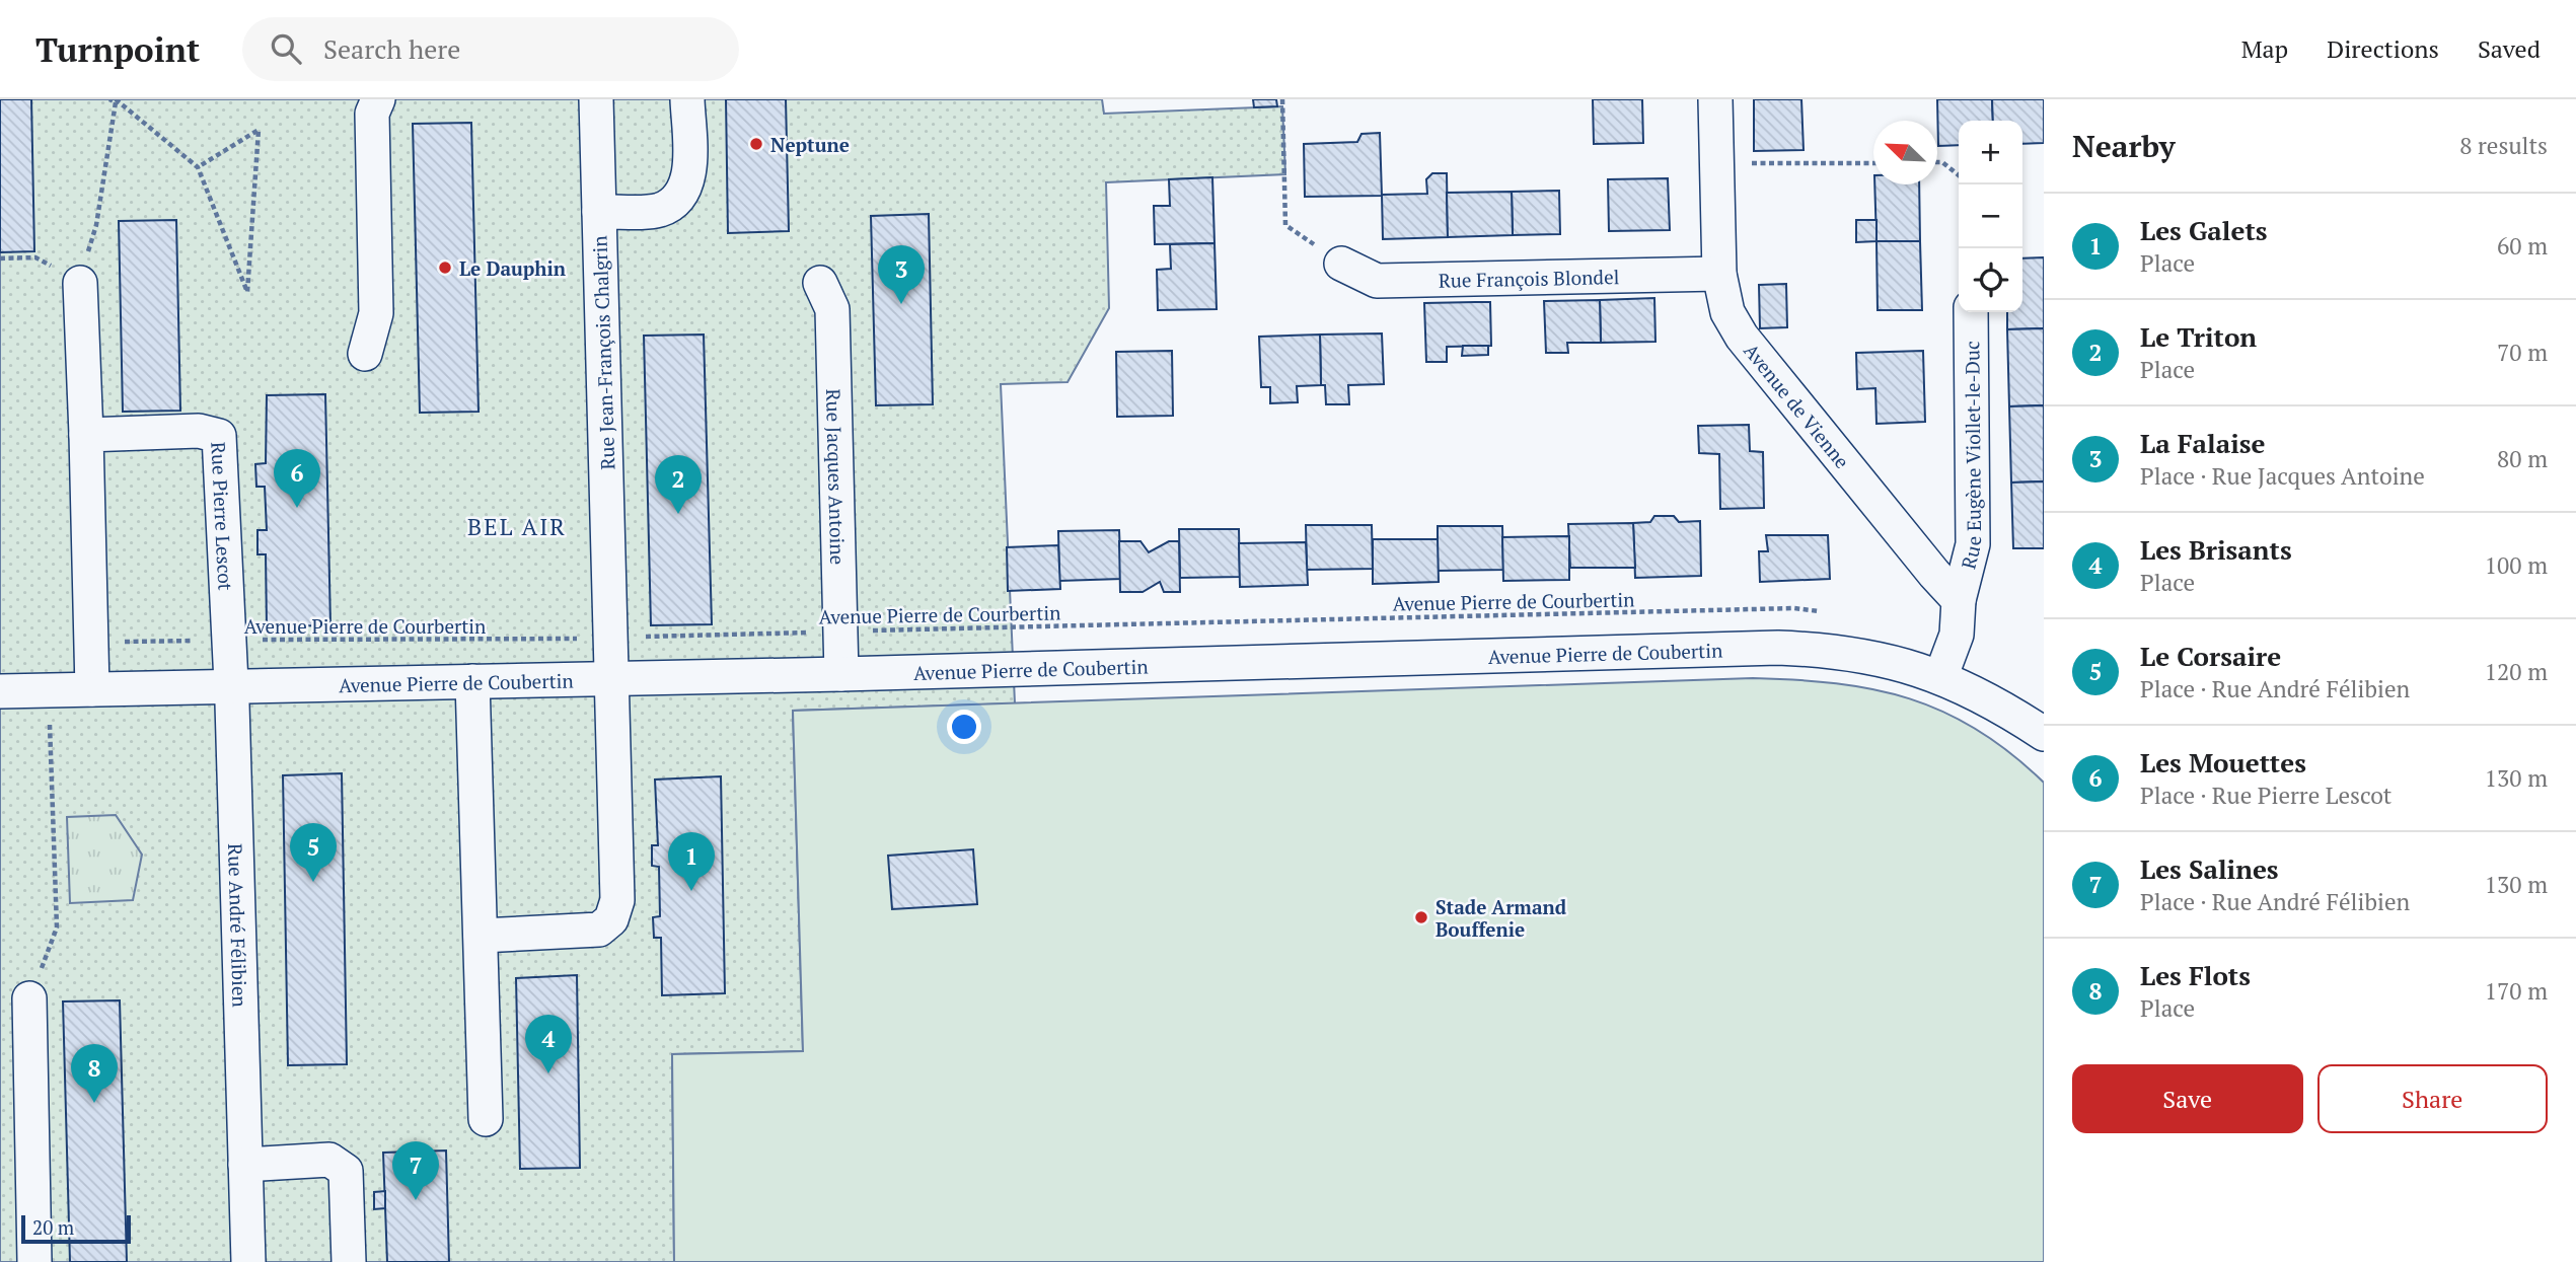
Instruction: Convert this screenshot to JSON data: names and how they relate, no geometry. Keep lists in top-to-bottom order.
{
  "streets": {
    "street": [
      "Rue François Blondel",
      "Rue Jean-François Chalgrin",
      "Avenue de Vienne",
      "Rue Eugène Viollet-le-Duc",
      "Rue Jacques Antoine",
      "Rue Pierre Lescot",
      "Avenue Pierre de Coubertin",
      "Rue André Félibien"
    ],
    "path": ["Avenue Pierre de Courbertin"]
  },
  "crossings": [
    ["Rue François Blondel", "Avenue de Vienne"],
    ["Rue Jean-François Chalgrin", "Avenue Pierre de Courbertin"],
    ["Rue Jean-François Chalgrin", "Avenue Pierre de Coubertin"],
    ["Avenue de Vienne", "Rue Eugène Viollet-le-Duc"],
    ["Rue Jacques Antoine", "Avenue Pierre de Courbertin"],
    ["Rue Jacques Antoine", "Avenue Pierre de Coubertin"],
    ["Rue Pierre Lescot", "Avenue Pierre de Courbertin"],
    ["Rue Pierre Lescot", "Avenue Pierre de Coubertin"],
    ["Rue Pierre Lescot", "Rue André Félibien"],
    ["Avenue Pierre de Courbertin", "Avenue Pierre de Coubertin"],
    ["Avenue Pierre de Coubertin", "Rue André Félibien"]
  ],
  "districts": ["BEL AIR"],
  "places": ["Neptune", "Le Dauphin", "Stade Armand Bouffenie"],
  "scale_bar": "20 m",
  "north": "top left",
  "page": {
    "header": "Turnpoint",
    "search": "Search here",
    "nav": ["Map", "Directions", "Saved"],
    "heading": ["Nearby", "8 results"],
    "map_buttons": ["+", "−"],
    "list": [
      {
        "mark": "1",
        "name": "Les Galets",
        "note": "Place",
        "value": "60 m"
      },
      {
        "mark": "2",
        "name": "Le Triton",
        "note": "Place",
        "value": "70 m"
      },
      {
        "mark": "3",
        "name": "La Falaise",
        "note": "Place · Rue Jacques Antoine",
        "value": "80 m"
      },
      {
        "mark": "4",
        "name": "Les Brisants",
        "note": "Place",
        "value": "100 m"
      },
      {
        "mark": "5",
        "name": "Le Corsaire",
        "note": "Place · Rue André Félibien",
        "value": "120 m"
      },
      {
        "mark": "6",
        "name": "Les Mouettes",
        "note": "Place · Rue Pierre Lescot",
        "value": "130 m"
      },
      {
        "mark": "7",
        "name": "Les Salines",
        "note": "Place · Rue André Félibien",
        "value": "130 m"
      },
      {
        "mark": "8",
        "name": "Les Flots",
        "note": "Place",
        "value": "170 m"
      }
    ],
    "pins": [
      "3",
      "6",
      "2",
      "5",
      "1",
      "4",
      "8",
      "7"
    ],
    "buttons": ["Save", "Share"],
    "scale": "20 m"
  }
}
